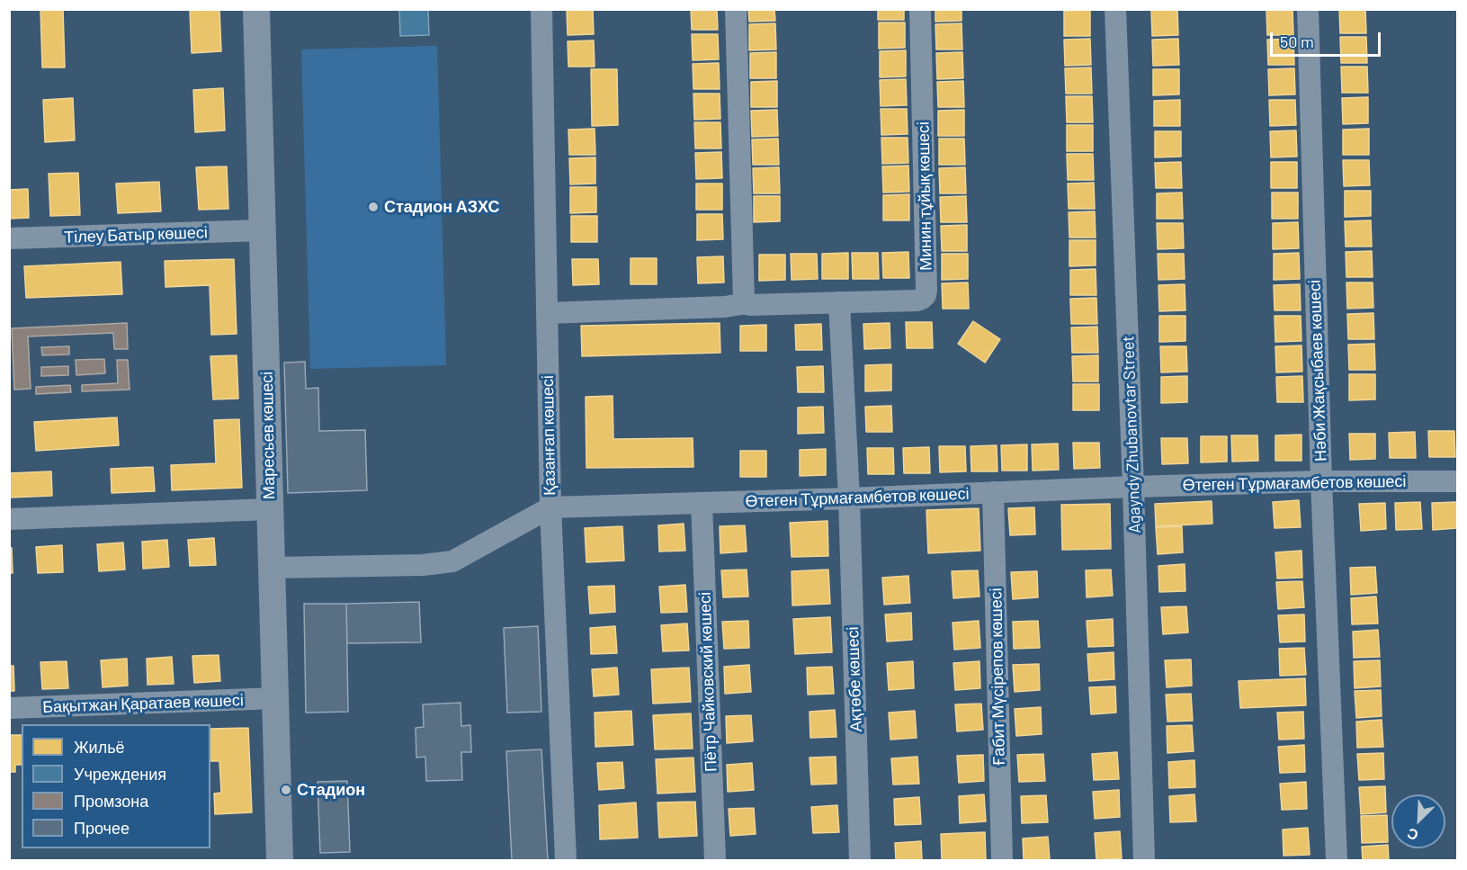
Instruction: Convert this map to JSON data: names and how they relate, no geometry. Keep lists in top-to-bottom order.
{
  "streets": {
    "main road": ["Маресьев көшесі"],
    "street": [
      "Минин тұйық көшесі",
      "Тілеу Батыр көшесі",
      "Нәби Жақсыбаев көшесі",
      "Agayndy Zhubanovtar Street",
      "Қазанғап көшесі",
      "Өтеген Тұрмағамбетов көшесі",
      "Ғабит Мүсірепов көшесі",
      "Ақтөбе көшесі",
      "Пётр Чайковский көшесі",
      "Бақытжан Қаратаев көшесі"
    ]
  },
  "crossings": [
    ["Минин тұйық көшесі", "Қазанғап көшесі"],
    ["Тілеу Батыр көшесі", "Маресьев көшесі"],
    ["Нәби Жақсыбаев көшесі", "Өтеген Тұрмағамбетов көшесі"],
    ["Agayndy Zhubanovtar Street", "Өтеген Тұрмағамбетов көшесі"],
    ["Маресьев көшесі", "Өтеген Тұрмағамбетов көшесі"],
    ["Маресьев көшесі", "Бақытжан Қаратаев көшесі"],
    ["Қазанғап көшесі", "Өтеген Тұрмағамбетов көшесі"],
    ["Өтеген Тұрмағамбетов көшесі", "Ғабит Мүсірепов көшесі"],
    ["Өтеген Тұрмағамбетов көшесі", "Ақтөбе көшесі"],
    ["Өтеген Тұрмағамбетов көшесі", "Пётр Чайковский көшесі"]
  ],
  "places": ["Стадион АЗХС", "Стадион"],
  "legend": [
    "Жильё",
    "Учреждения",
    "Промзона",
    "Прочее"
  ],
  "scale_bar": "50 m",
  "north": "bottom left"
}
